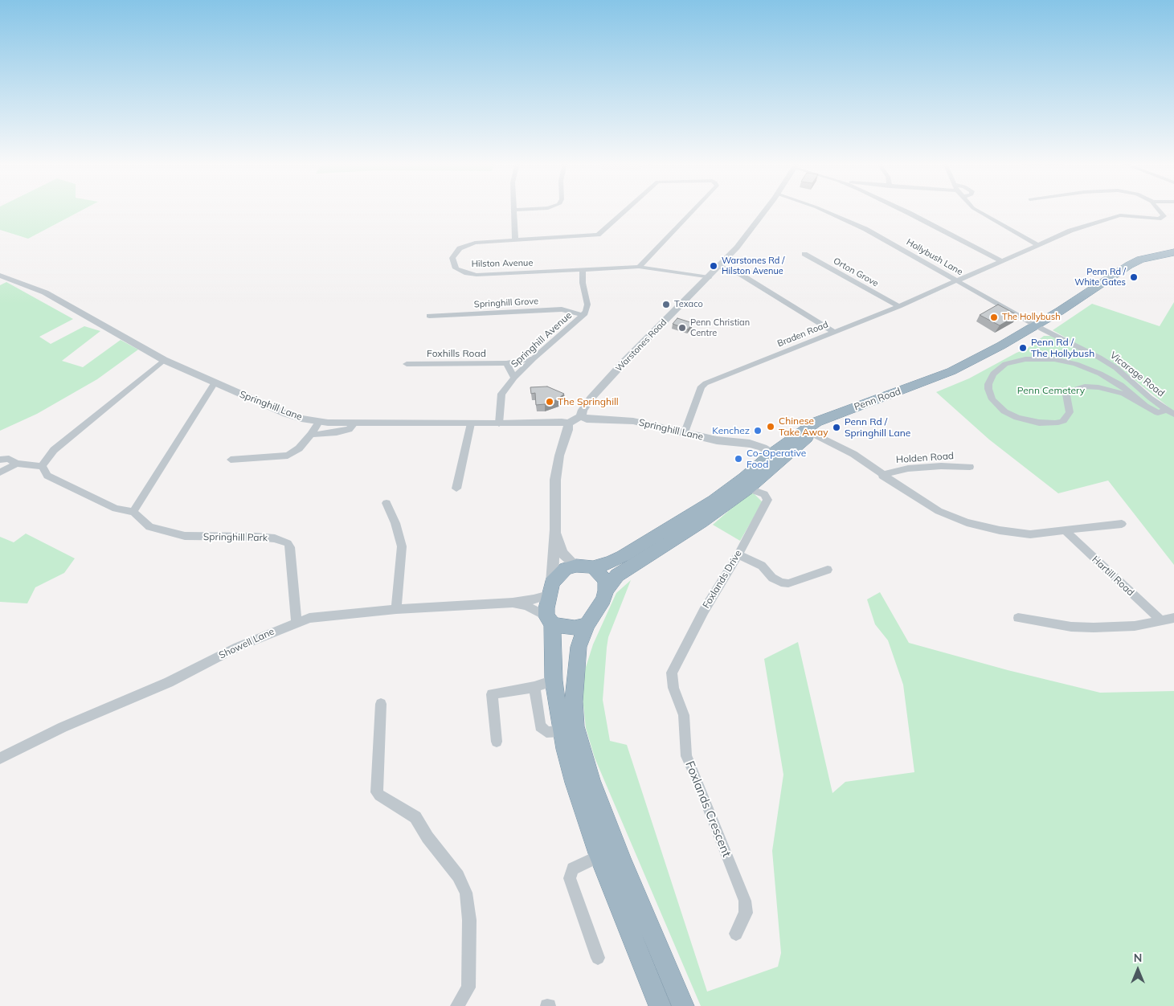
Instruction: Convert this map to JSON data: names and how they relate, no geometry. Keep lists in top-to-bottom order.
{
  "streets": {
    "highway": ["Penn Road"],
    "street": [
      "Hollybush Lane",
      "Hilston Avenue",
      "Orton Grove",
      "Springhill Grove",
      "Braden Road",
      "Springhill Avenue",
      "Warstones Road",
      "Foxhills Road",
      "Vicarage Road",
      "Springhill Lane",
      "Holden Road",
      "Springhill Park",
      "Hartill Road",
      "Foxlands Drive",
      "Showell Lane",
      "Foxlands Crescent"
    ]
  },
  "crossings": [
    ["Hollybush Lane", "Braden Road"],
    ["Hollybush Lane", "Vicarage Road"],
    ["Hollybush Lane", "Penn Road"],
    ["Hilston Avenue", "Springhill Avenue"],
    ["Hilston Avenue", "Warstones Road"],
    ["Orton Grove", "Braden Road"],
    ["Springhill Grove", "Springhill Avenue"],
    ["Braden Road", "Springhill Lane"],
    ["Springhill Avenue", "Foxhills Road"],
    ["Springhill Avenue", "Springhill Lane"],
    ["Warstones Road", "Springhill Lane"],
    ["Vicarage Road", "Penn Road"],
    ["Penn Road", "Springhill Lane"],
    ["Penn Road", "Foxlands Drive"],
    ["Penn Road", "Showell Lane"],
    ["Springhill Park", "Showell Lane"],
    ["Foxlands Drive", "Foxlands Crescent"]
  ],
  "parks": ["Penn Cemetery"],
  "places": [
    "Warstones Rd / Hilston Avenue",
    "Penn Rd / White Gates",
    "Texaco",
    "The Hollybush",
    "Penn Christian Centre",
    "Penn Rd / The Hollybush",
    "The Springhill",
    "Chinese Take Away",
    "Penn Rd / Springhill Lane",
    "Kenchez",
    "Co-Operative Food"
  ],
  "north": "top"
}
